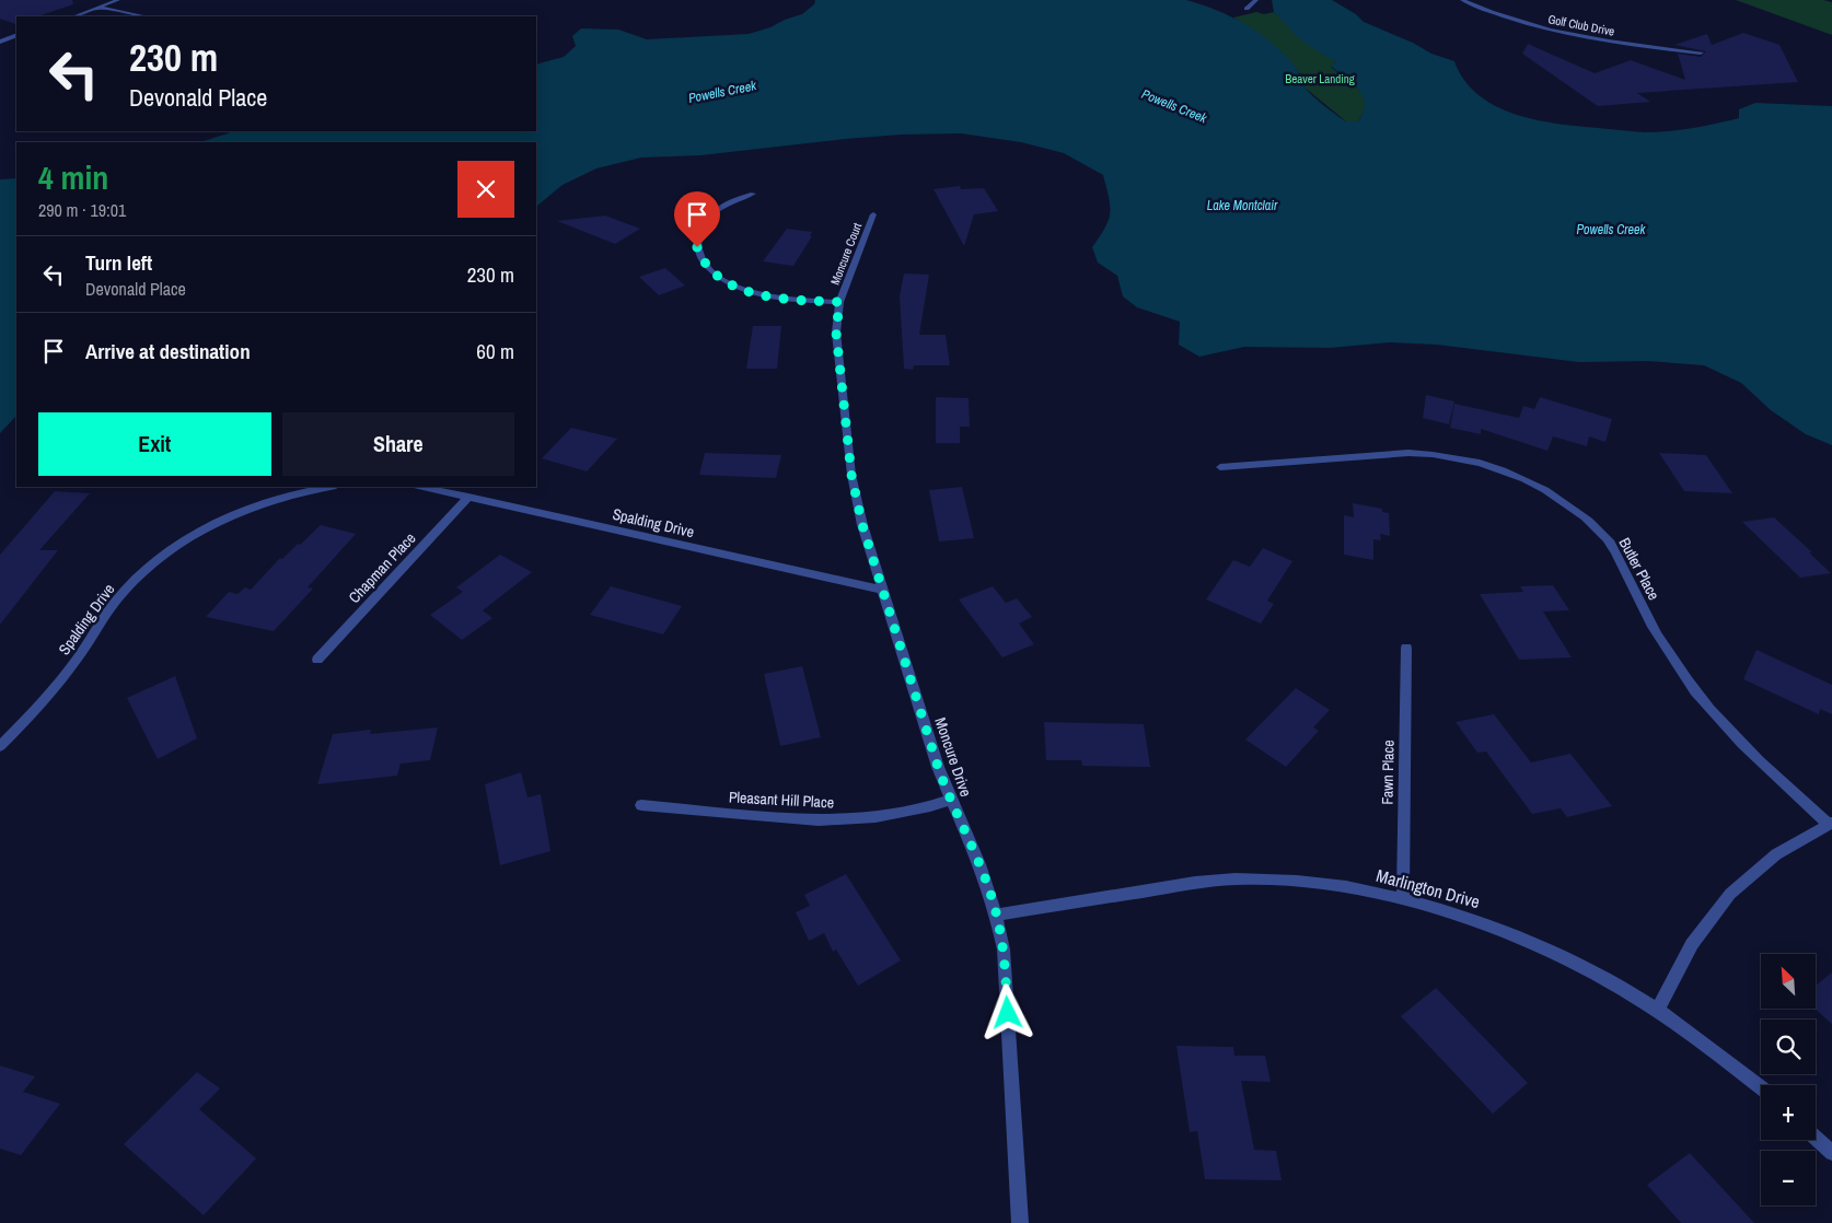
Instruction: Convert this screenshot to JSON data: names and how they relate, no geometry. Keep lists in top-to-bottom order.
{
  "streets": {
    "street": [
      "Golf Club Drive",
      "Moncure Court",
      "Spalding Drive",
      "Chapman Place",
      "Butler Place",
      "Moncure Drive",
      "Fawn Place",
      "Pleasant Hill Place",
      "Marlington Drive"
    ]
  },
  "crossings": [
    ["Moncure Court", "Moncure Drive"],
    ["Spalding Drive", "Chapman Place"],
    ["Spalding Drive", "Moncure Drive"],
    ["Moncure Drive", "Pleasant Hill Place"],
    ["Moncure Drive", "Marlington Drive"],
    ["Fawn Place", "Marlington Drive"]
  ],
  "water": ["Powells Creek", "Lake Montclair"],
  "parks": ["Beaver Landing"],
  "north": "top left",
  "page": {
    "turn": ["230 m", "Devonald Place"],
    "heading": ["4 min", "290 m · 19:01"],
    "list": [
      {
        "name": "Turn left",
        "note": "Devonald Place",
        "value": "230 m"
      },
      {
        "name": "Arrive at destination",
        "value": "60 m"
      }
    ],
    "buttons": ["Exit", "Share"],
    "map_buttons": ["+", "−"]
  }
}
